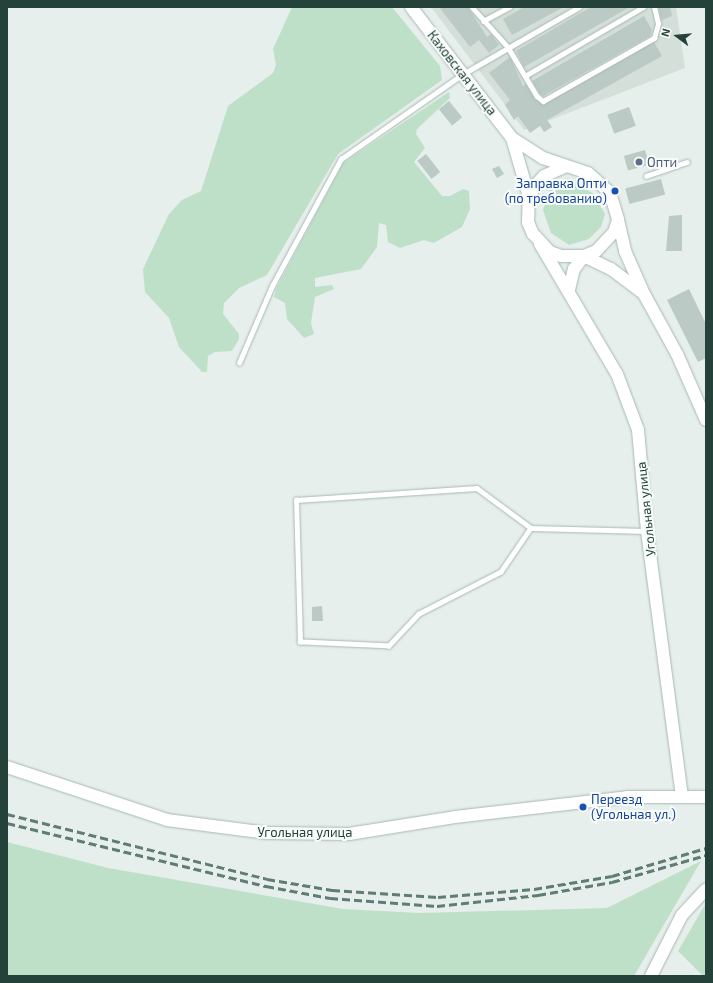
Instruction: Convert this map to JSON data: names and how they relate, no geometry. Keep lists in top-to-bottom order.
{
  "streets": {
    "main road": ["Каховская улица", "Угольная улица"]
  },
  "places": ["Опти", "Заправка Опти (по требованию)", "Переезд (Угольная ул.)"],
  "north": "left"
}
